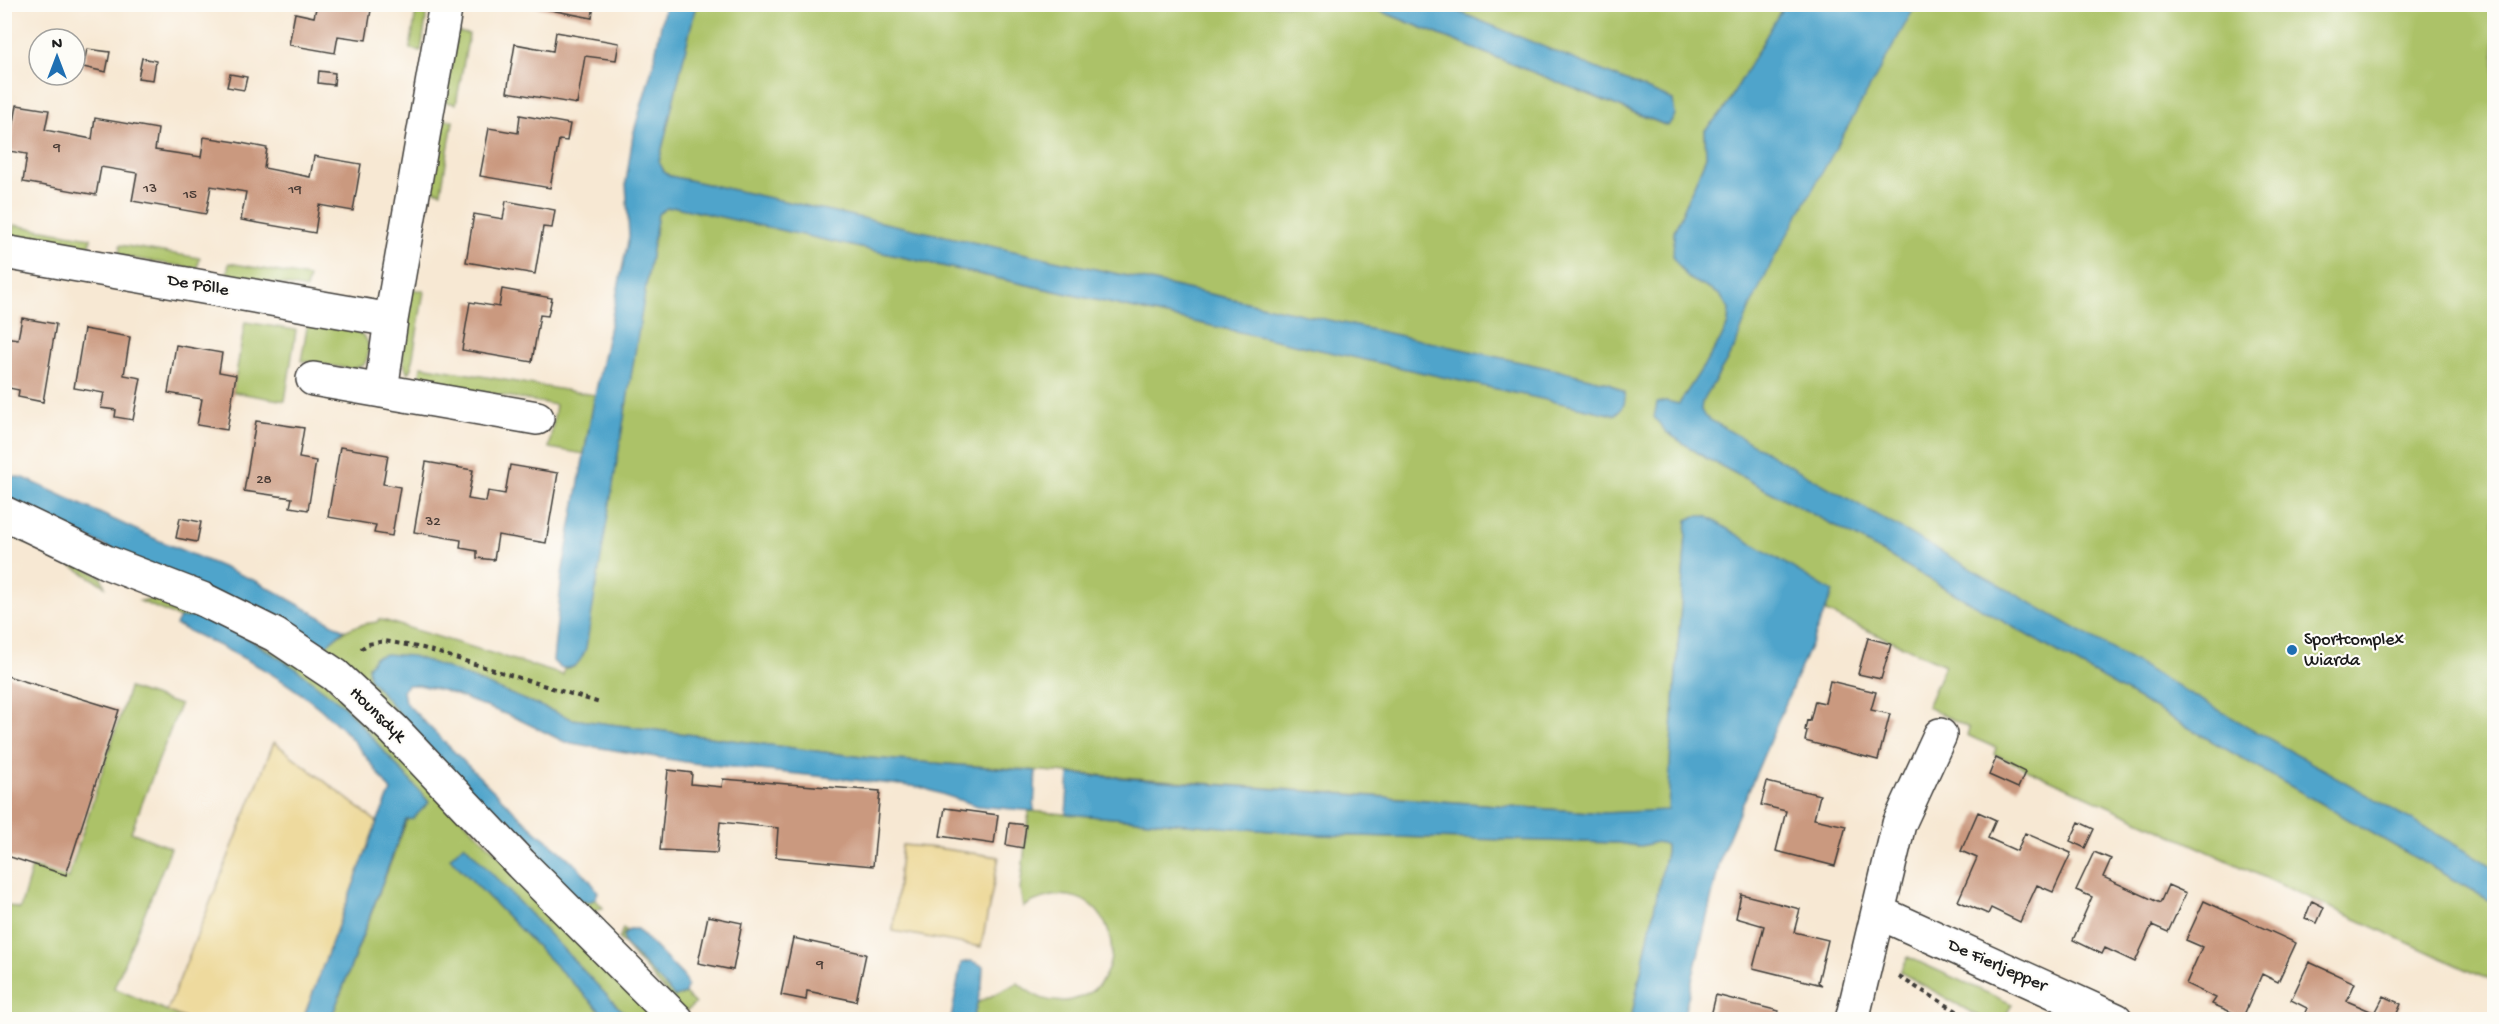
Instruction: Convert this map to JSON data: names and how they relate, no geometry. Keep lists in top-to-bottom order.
{
  "streets": {
    "street": ["De Pôlle", "Hounsdyk", "De Fierljepper"]
  },
  "places": ["Sportcomplex Wiarda"],
  "house_numbers": [
    "9",
    "13",
    "19",
    "15",
    "28",
    "32",
    "9"
  ],
  "north": "top"
}
